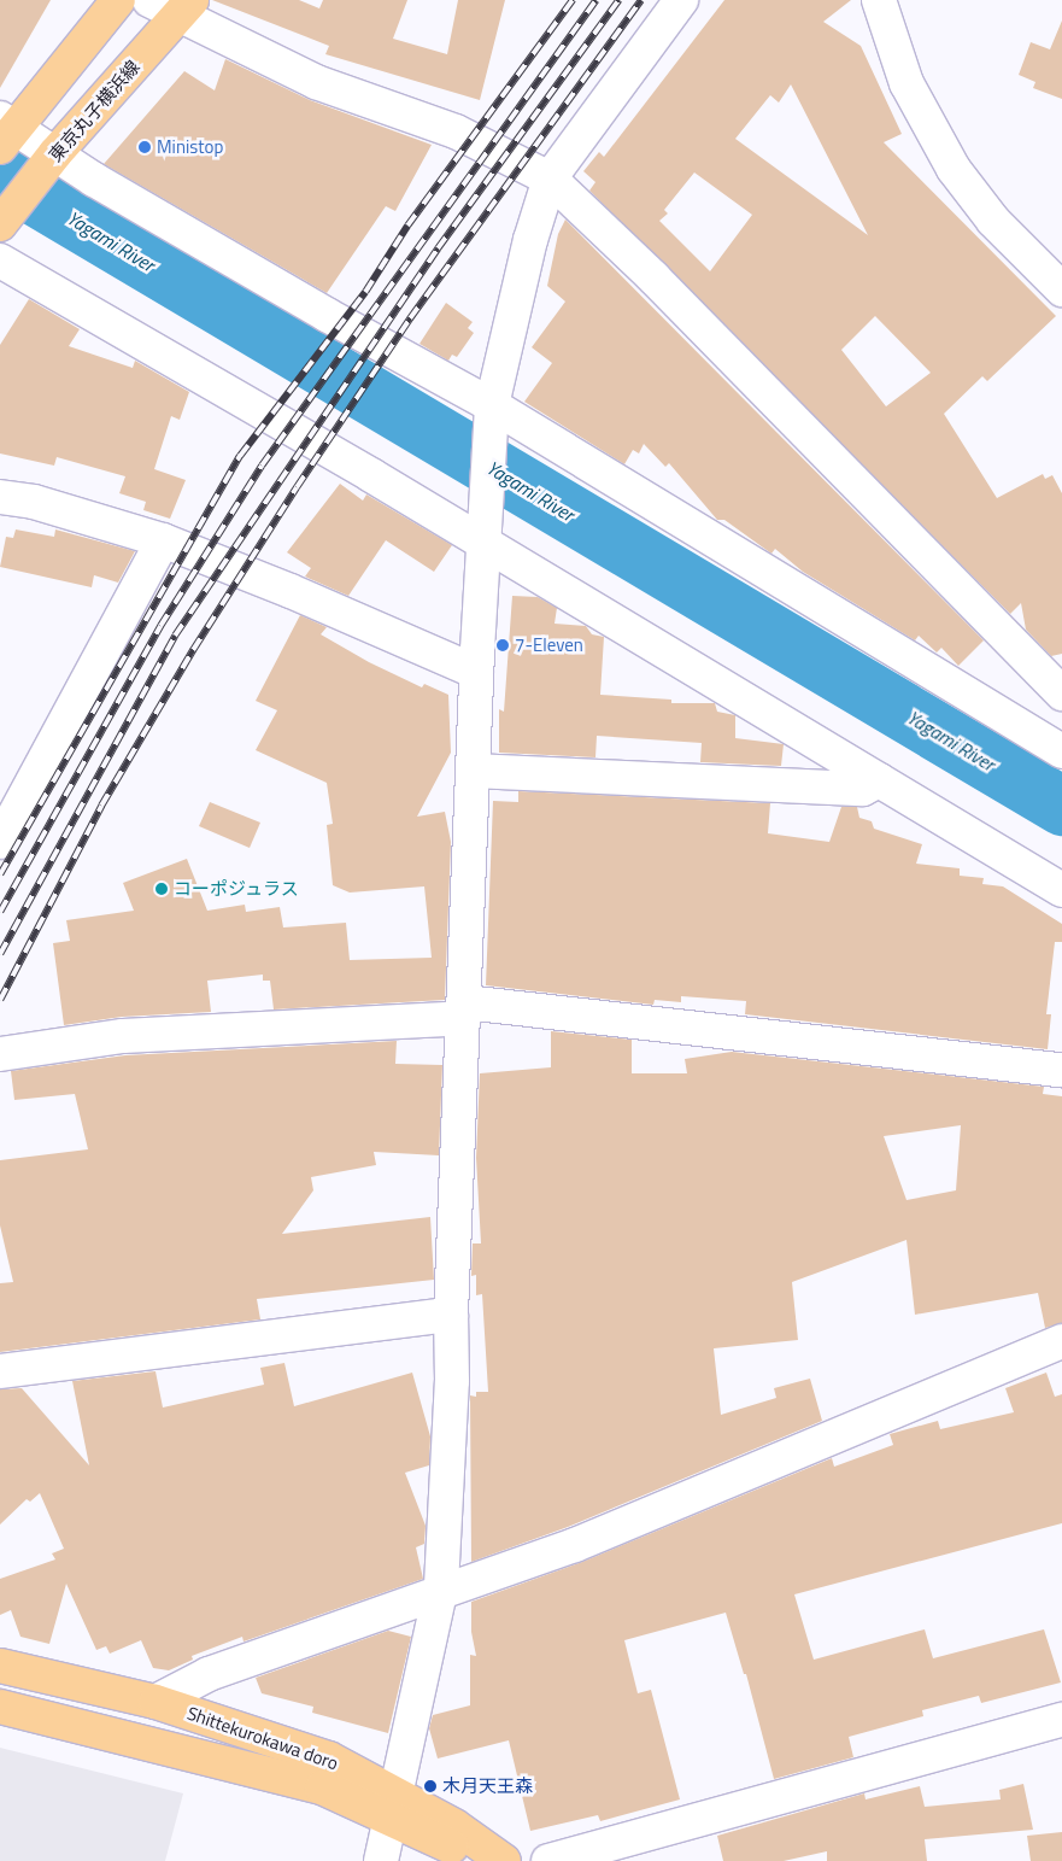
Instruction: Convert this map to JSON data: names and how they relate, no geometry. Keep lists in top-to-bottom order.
{
  "streets": {
    "main road": ["東京丸子横浜線", "Shittekurokawa doro"]
  },
  "water": ["Yagami River"],
  "places": [
    "Ministop",
    "7-Eleven",
    "コーポジュラス",
    "木月天王森"
  ]
}
